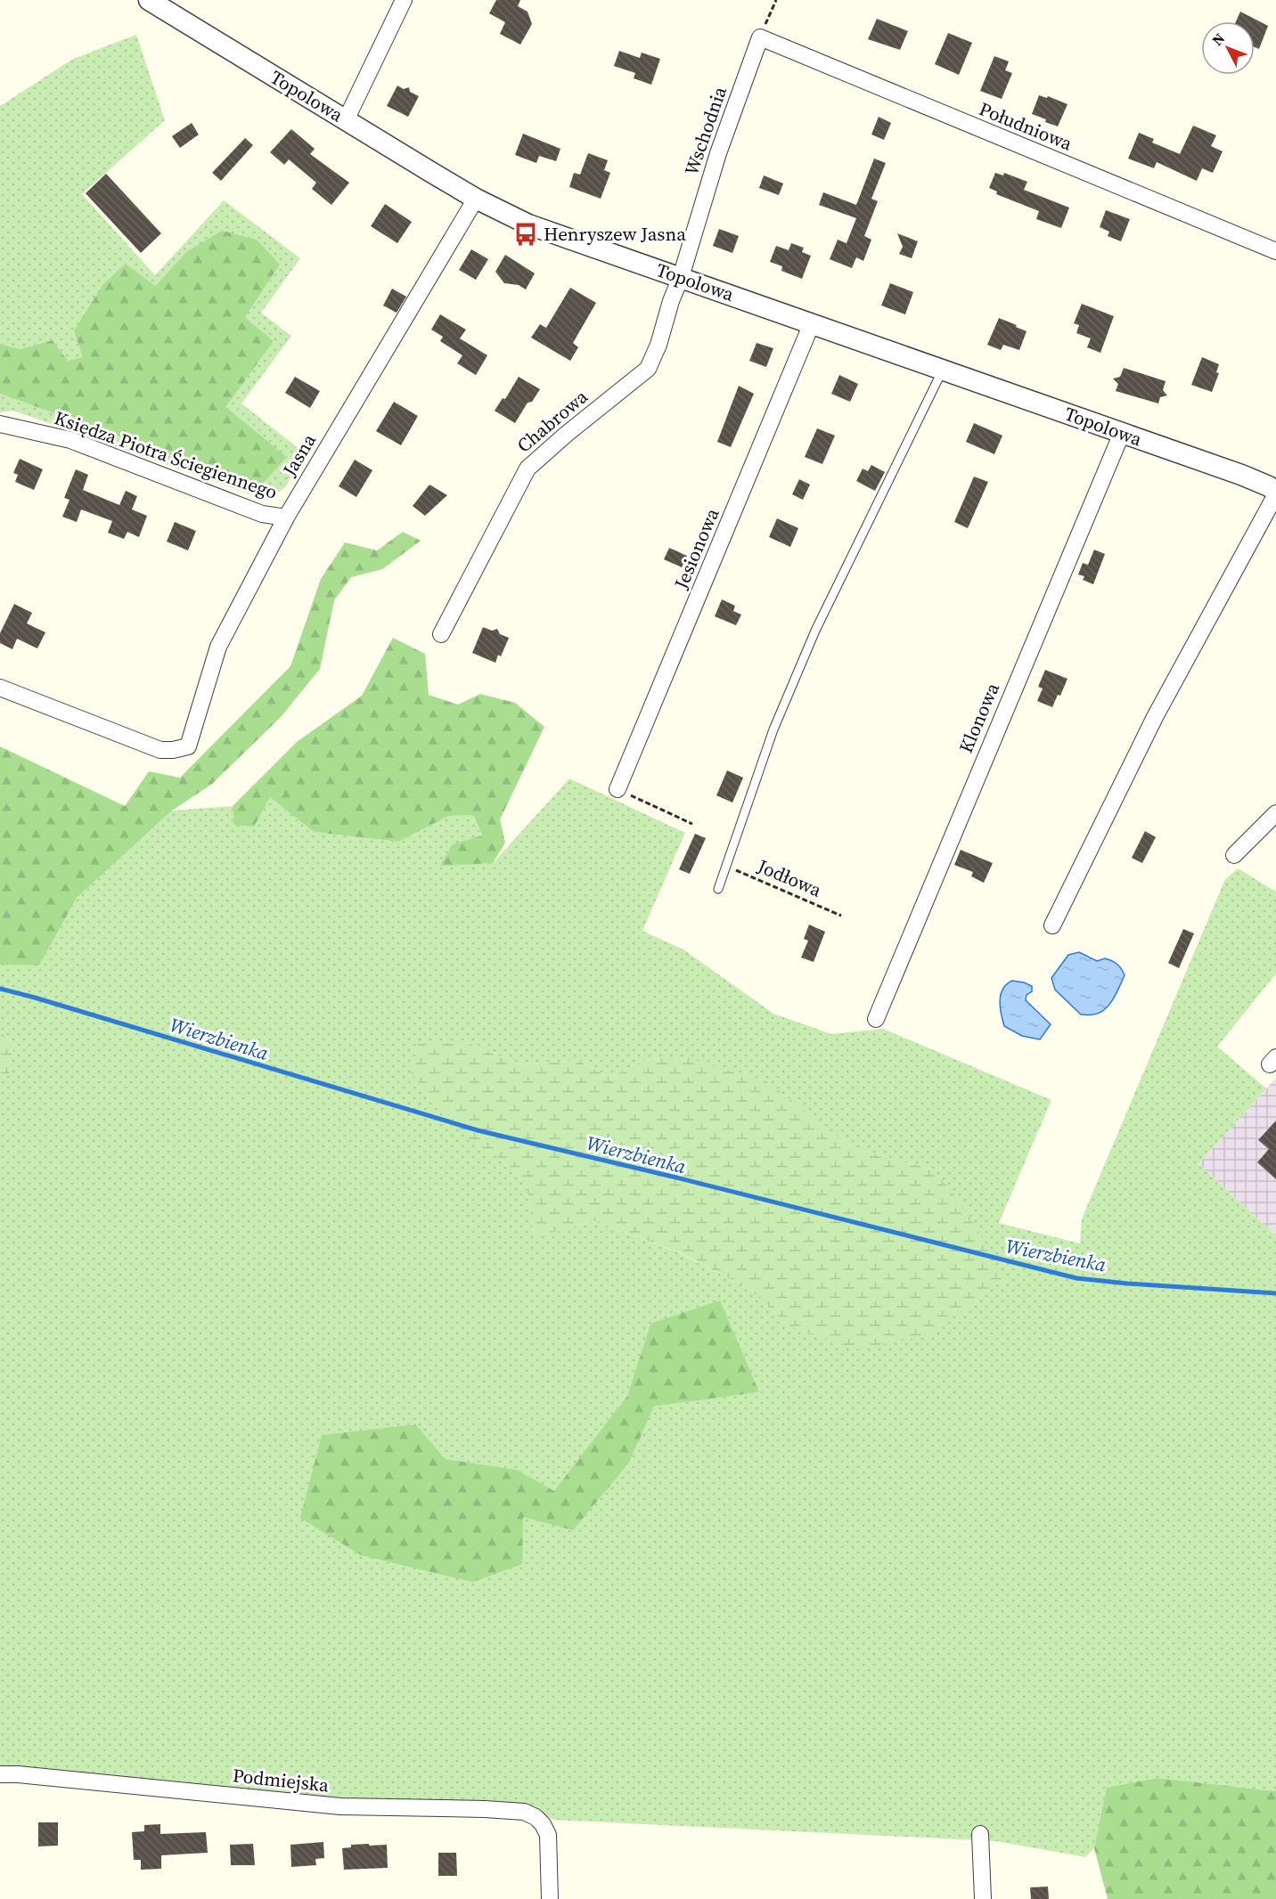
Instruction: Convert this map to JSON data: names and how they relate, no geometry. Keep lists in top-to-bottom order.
{
  "streets": {
    "street": [
      "Topolowa",
      "Południowa",
      "Wschodnia",
      "Chabrowa",
      "Księdza Piotra Ściegiennego",
      "Jasna",
      "Jesionowa",
      "Klonowa",
      "Podmiejska"
    ],
    "path": ["Jodłowa"]
  },
  "crossings": [
    ["Topolowa", "Wschodnia"],
    ["Topolowa", "Chabrowa"],
    ["Topolowa", "Jasna"],
    ["Topolowa", "Jesionowa"],
    ["Topolowa", "Klonowa"],
    ["Południowa", "Wschodnia"],
    ["Wschodnia", "Chabrowa"],
    ["Księdza Piotra Ściegiennego", "Jasna"]
  ],
  "water": ["Wierzbienka"],
  "places": {
    "bus stop": ["Henryszew Jasna"]
  },
  "north": "top left"
}
